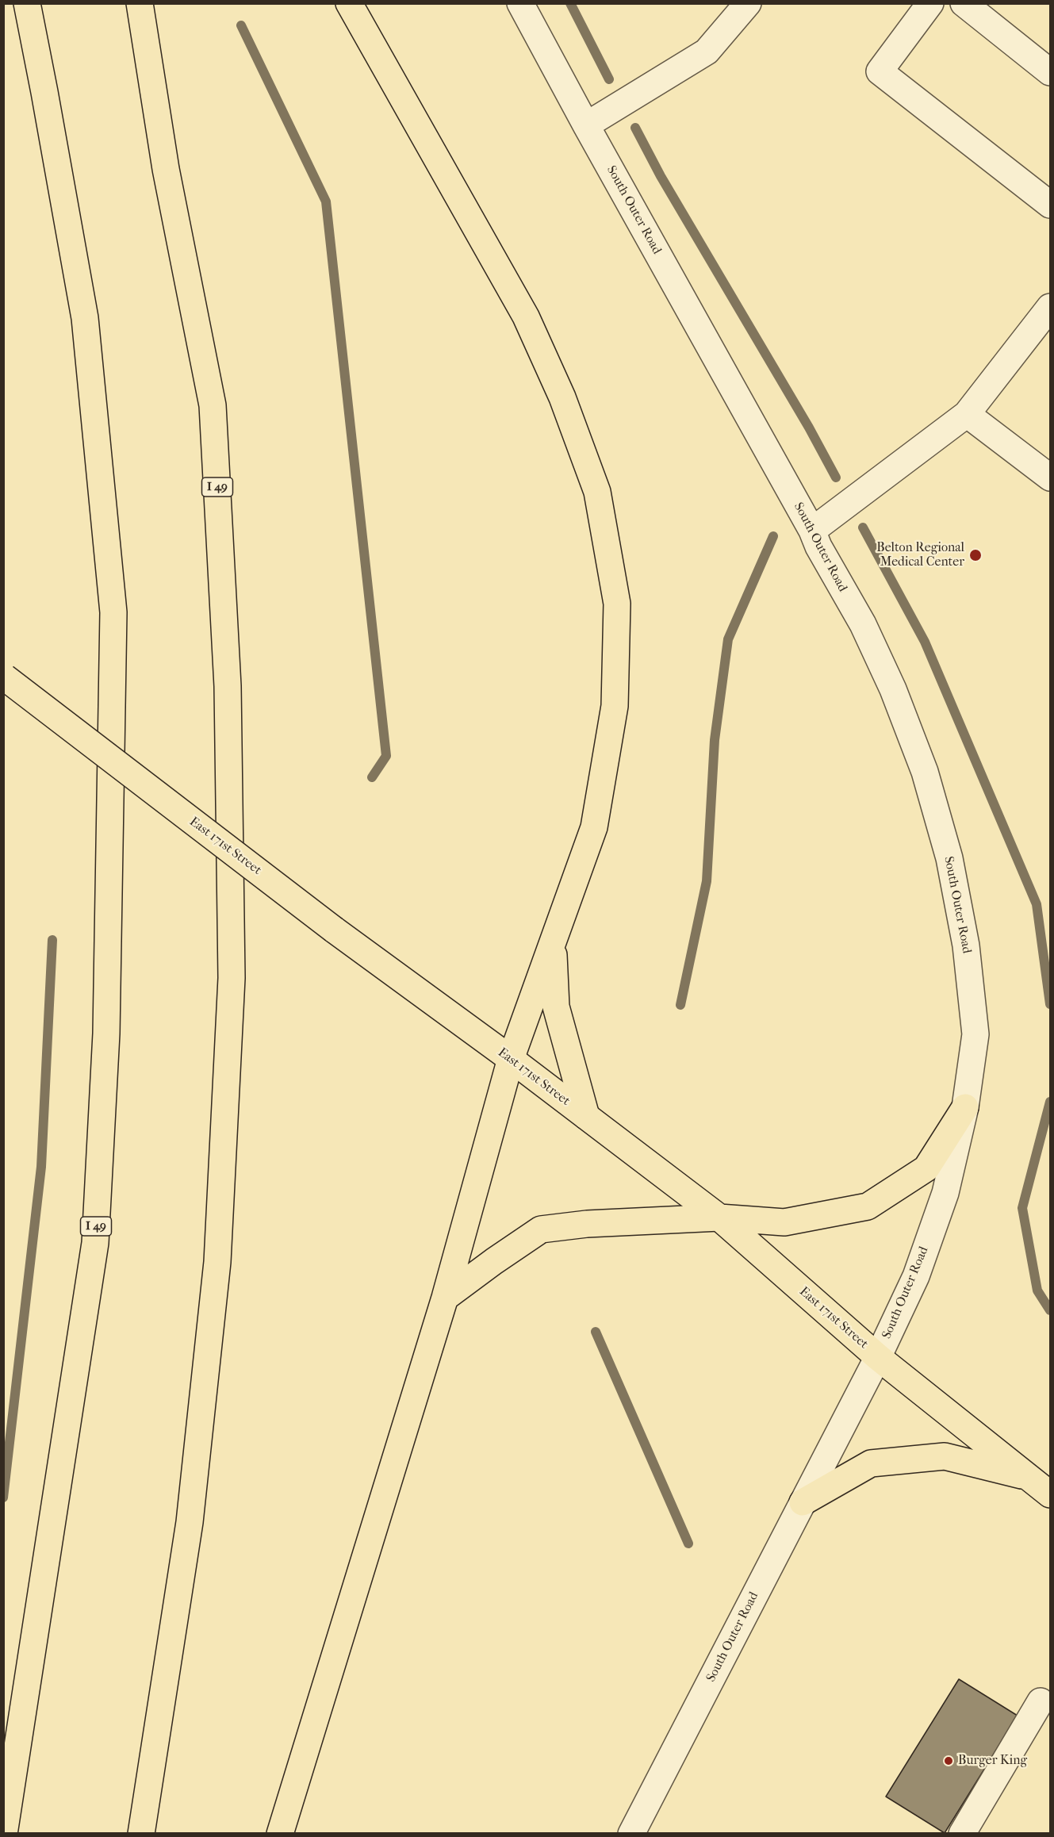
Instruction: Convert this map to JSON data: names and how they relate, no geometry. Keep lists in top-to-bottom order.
{
  "streets": {
    "main road": ["I 49", "East 171st Street"],
    "street": ["South Outer Road"]
  },
  "crossings": [
    ["South Outer Road", "East 171st Street"]
  ],
  "places": ["Belton Regional Medical Center", "Burger King"]
}
